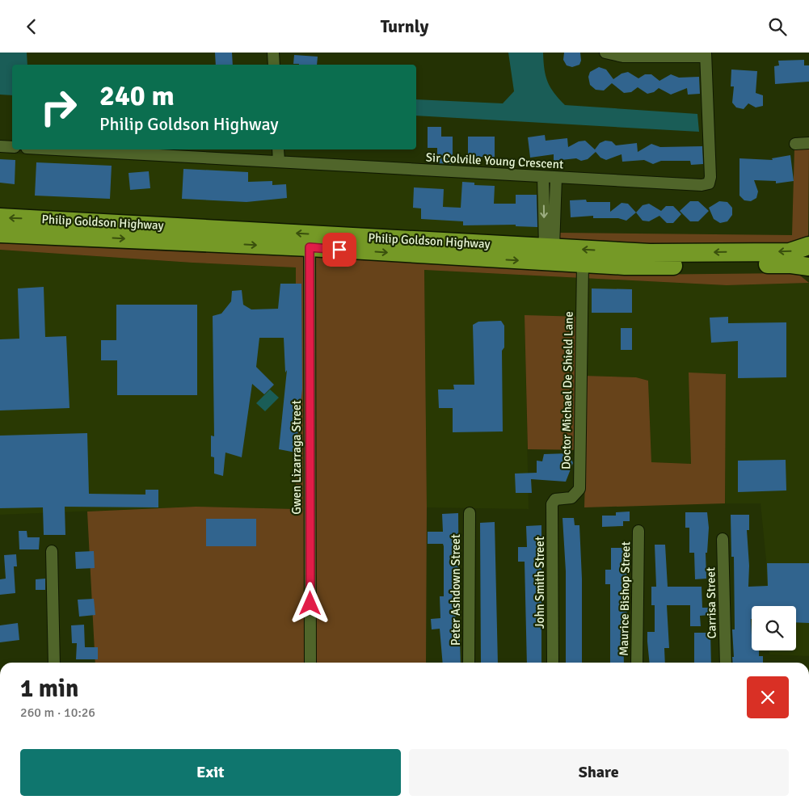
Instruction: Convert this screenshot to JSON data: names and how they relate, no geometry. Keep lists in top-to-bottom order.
{
  "streets": {
    "highway": ["Philip Goldson Highway"],
    "street": [
      "Sir Colville Young Crescent",
      "Doctor Michael De Shield Lane",
      "Gwen Lizarraga Street",
      "John Smith Street",
      "Peter Ashdown Street",
      "Maurice Bishop Street",
      "Carrisa Street"
    ]
  },
  "crossings": [
    ["Philip Goldson Highway", "Doctor Michael De Shield Lane"],
    ["Philip Goldson Highway", "Gwen Lizarraga Street"],
    ["Doctor Michael De Shield Lane", "John Smith Street"]
  ],
  "page": {
    "header": "Turnly",
    "turn": ["240 m", "Philip Goldson Highway"],
    "heading": ["1 min", "260 m · 10:26"],
    "buttons": ["Exit", "Share"]
  }
}
